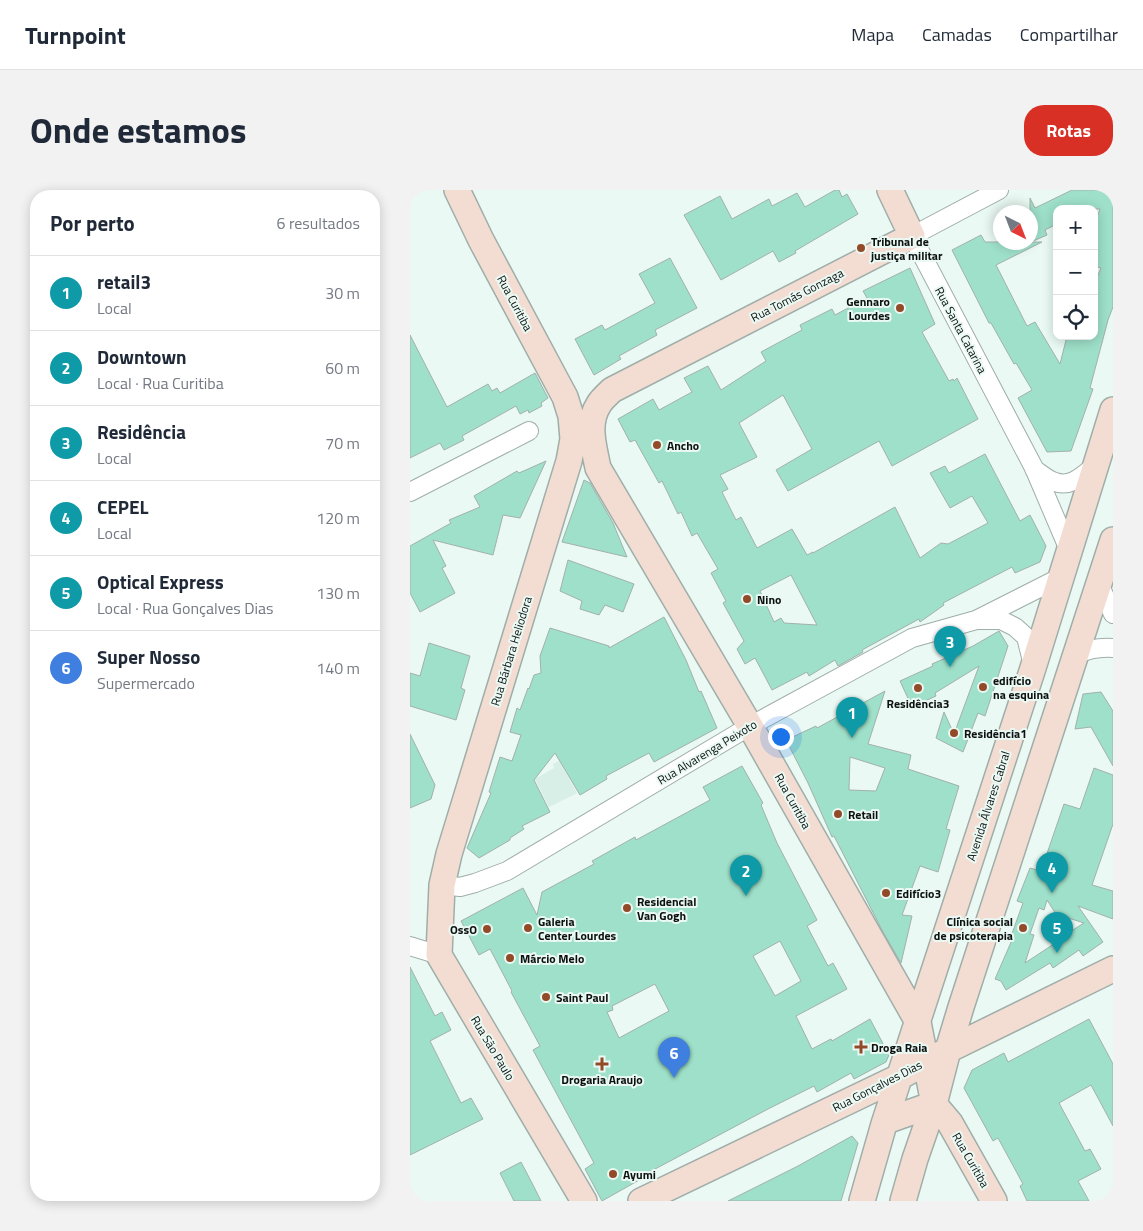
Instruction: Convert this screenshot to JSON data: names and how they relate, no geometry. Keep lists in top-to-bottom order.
{
  "streets": {
    "street": [
      "Rua Tomás Gonzaga",
      "Rua Curitiba",
      "Rua Santa Catarina",
      "Rua Bárbara Heliodora",
      "Rua Alvarenga Peixoto",
      "Avenida Álvares Cabral",
      "Rua São Paulo",
      "Rua Gonçalves Dias"
    ]
  },
  "crossings": [
    ["Rua Tomás Gonzaga", "Rua Curitiba"],
    ["Rua Tomás Gonzaga", "Rua Santa Catarina"],
    ["Rua Curitiba", "Rua Bárbara Heliodora"],
    ["Rua Curitiba", "Rua Alvarenga Peixoto"],
    ["Rua Curitiba", "Avenida Álvares Cabral"],
    ["Rua Curitiba", "Rua Gonçalves Dias"],
    ["Rua Santa Catarina", "Avenida Álvares Cabral"],
    ["Rua Bárbara Heliodora", "Rua Alvarenga Peixoto"],
    ["Rua Alvarenga Peixoto", "Avenida Álvares Cabral"],
    ["Avenida Álvares Cabral", "Rua Gonçalves Dias"]
  ],
  "places": {
    "other": [
      "Tribunal de justiça militar",
      "Gennaro Lourdes",
      "Ancho",
      "Nino",
      "edifício na esquina",
      "Residência3",
      "Residência1",
      "Retail",
      "Edifício3",
      "Residencial Van Gogh",
      "Galeria Center Lourdes",
      "Clínica social de psicoterapia",
      "OssO",
      "Márcio Melo",
      "Saint Paul",
      "Ayumi"
    ],
    "health": ["Droga Raia", "Drogaria Araujo"]
  },
  "north": "bottom right",
  "page": {
    "header": "Turnpoint",
    "nav": ["Mapa", "Camadas", "Compartilhar"],
    "title": "Onde estamos",
    "buttons": "Rotas",
    "heading": ["Por perto", "6 resultados"],
    "map_buttons": ["+", "−"],
    "list": [
      {
        "mark": "1",
        "name": "retail3",
        "note": "Local",
        "value": "30 m"
      },
      {
        "mark": "2",
        "name": "Downtown",
        "note": "Local · Rua Curitiba",
        "value": "60 m"
      },
      {
        "mark": "3",
        "name": "Residência",
        "note": "Local",
        "value": "70 m"
      },
      {
        "mark": "4",
        "name": "CEPEL",
        "note": "Local",
        "value": "120 m"
      },
      {
        "mark": "5",
        "name": "Optical Express",
        "note": "Local · Rua Gonçalves Dias",
        "value": "130 m"
      },
      {
        "mark": "6",
        "name": "Super Nosso",
        "note": "Supermercado",
        "value": "140 m"
      }
    ],
    "pins": [
      "3",
      "1",
      "4",
      "2",
      "5",
      "6"
    ]
  }
}
